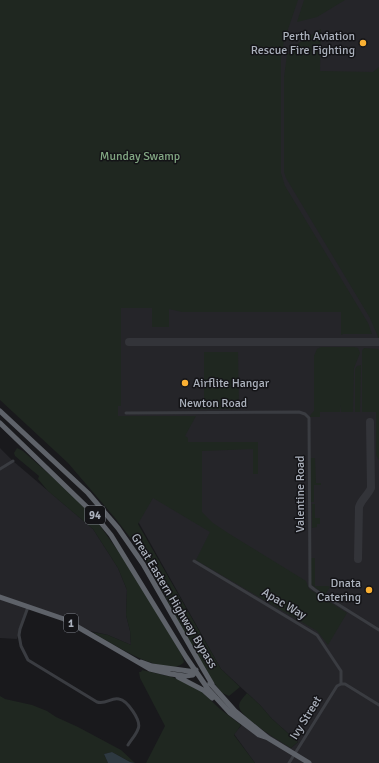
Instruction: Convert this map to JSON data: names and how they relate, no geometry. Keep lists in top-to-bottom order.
{
  "streets": {
    "highway": ["94", "Great Eastern Highway Bypass", "1"],
    "street": [
      "Newton Road",
      "Valentine Road",
      "Apac Way",
      "Ivy Street"
    ]
  },
  "crossings": [
    ["Newton Road", "Valentine Road"],
    ["94", "Great Eastern Highway Bypass"],
    ["94", "1"],
    ["94", "Ivy Street"],
    ["Great Eastern Highway Bypass", "1"],
    ["Apac Way", "Ivy Street"]
  ],
  "parks": ["Munday Swamp"],
  "places": ["Perth Aviation Rescue Fire Fighting", "Airflite Hangar", "Dnata Catering"]
}
